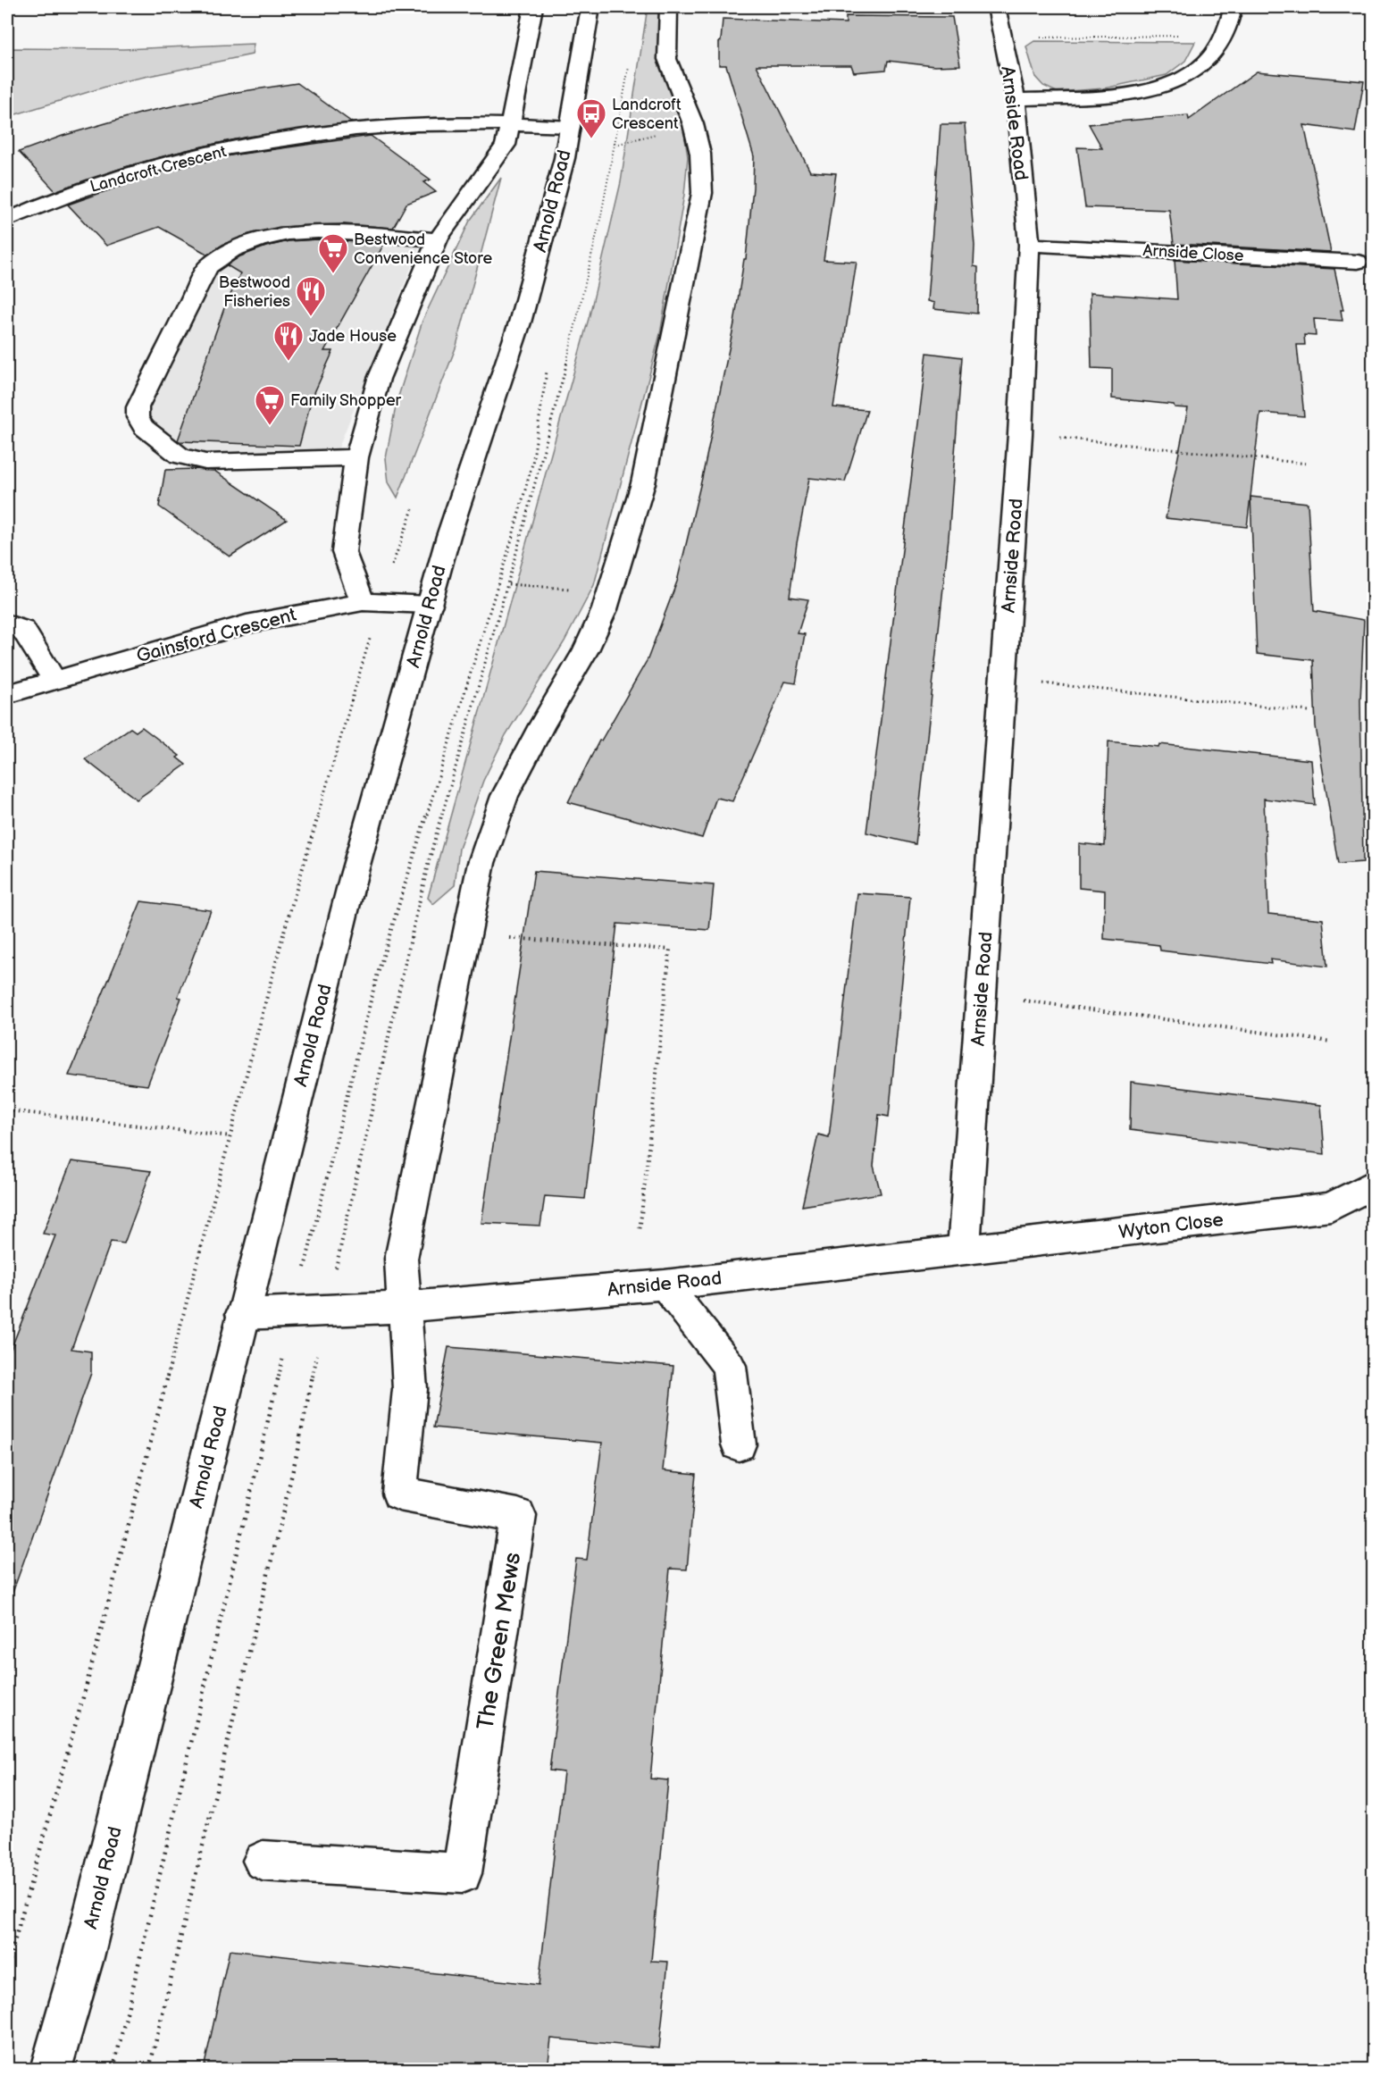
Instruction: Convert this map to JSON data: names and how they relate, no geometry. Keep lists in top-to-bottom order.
{
  "streets": {
    "street": [
      "Arnside Road",
      "Landcroft Crescent",
      "Arnold Road",
      "Arnside Close",
      "Gainsford Crescent",
      "Wyton Close",
      "The Green Mews"
    ]
  },
  "crossings": [
    ["Arnside Road", "Arnold Road"],
    ["Arnside Road", "Arnside Close"],
    ["Arnside Road", "Wyton Close"],
    ["Arnside Road", "The Green Mews"],
    ["Landcroft Crescent", "Arnold Road"],
    ["Arnold Road", "Gainsford Crescent"]
  ],
  "places": {
    "bus stop": ["Landcroft Crescent"],
    "supermarket": ["Bestwood Convenience Store", "Family Shopper"],
    "restaurant": ["Bestwood Fisheries", "Jade House"]
  }
}
